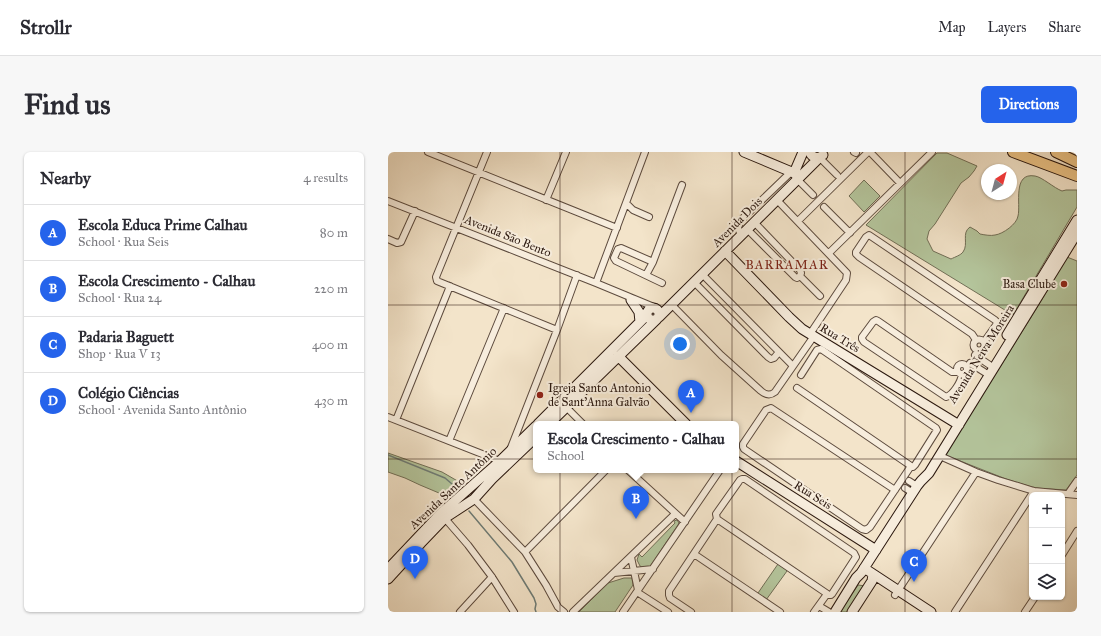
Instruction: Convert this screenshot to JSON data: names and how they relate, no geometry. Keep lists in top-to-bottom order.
{
  "streets": {
    "street": [
      "Avenida Dois",
      "Avenida São Bento",
      "Rua Três",
      "Avenida Neiva Moreira",
      "Avenida Santo Antônio",
      "Rua Seis"
    ]
  },
  "crossings": [
    ["Avenida Dois", "Avenida São Bento"],
    ["Avenida Dois", "Rua Três"],
    ["Avenida Dois", "Avenida Santo Antônio"],
    ["Avenida São Bento", "Avenida Santo Antônio"],
    ["Rua Três", "Avenida Neiva Moreira"],
    ["Avenida Neiva Moreira", "Rua Seis"]
  ],
  "districts": ["BARRAMAR"],
  "places": ["Basa Clube", "Igreja Santo Antonio de Sant'Anna Galvão"],
  "north": "top right",
  "page": {
    "header": "Strollr",
    "nav": ["Map", "Layers", "Share"],
    "buttons": "Directions",
    "title": "Find us",
    "heading": ["Nearby", "4 results"],
    "list": [
      {
        "mark": "A",
        "name": "Escola Educa Prime Calhau",
        "note": "School · Rua Seis",
        "value": "80 m"
      },
      {
        "mark": "B",
        "name": "Escola Crescimento - Calhau",
        "note": "School · Rua 24",
        "value": "220 m"
      },
      {
        "mark": "C",
        "name": "Padaria Baguett",
        "note": "Shop · Rua V 13",
        "value": "400 m"
      },
      {
        "mark": "D",
        "name": "Colégio Ciências",
        "note": "School · Avenida Santo Antônio",
        "value": "430 m"
      }
    ],
    "pins": [
      "A",
      "B",
      "D",
      "C"
    ],
    "popup": ["Escola Crescimento - Calhau", "School"],
    "map_buttons": ["+", "−"]
  }
}
